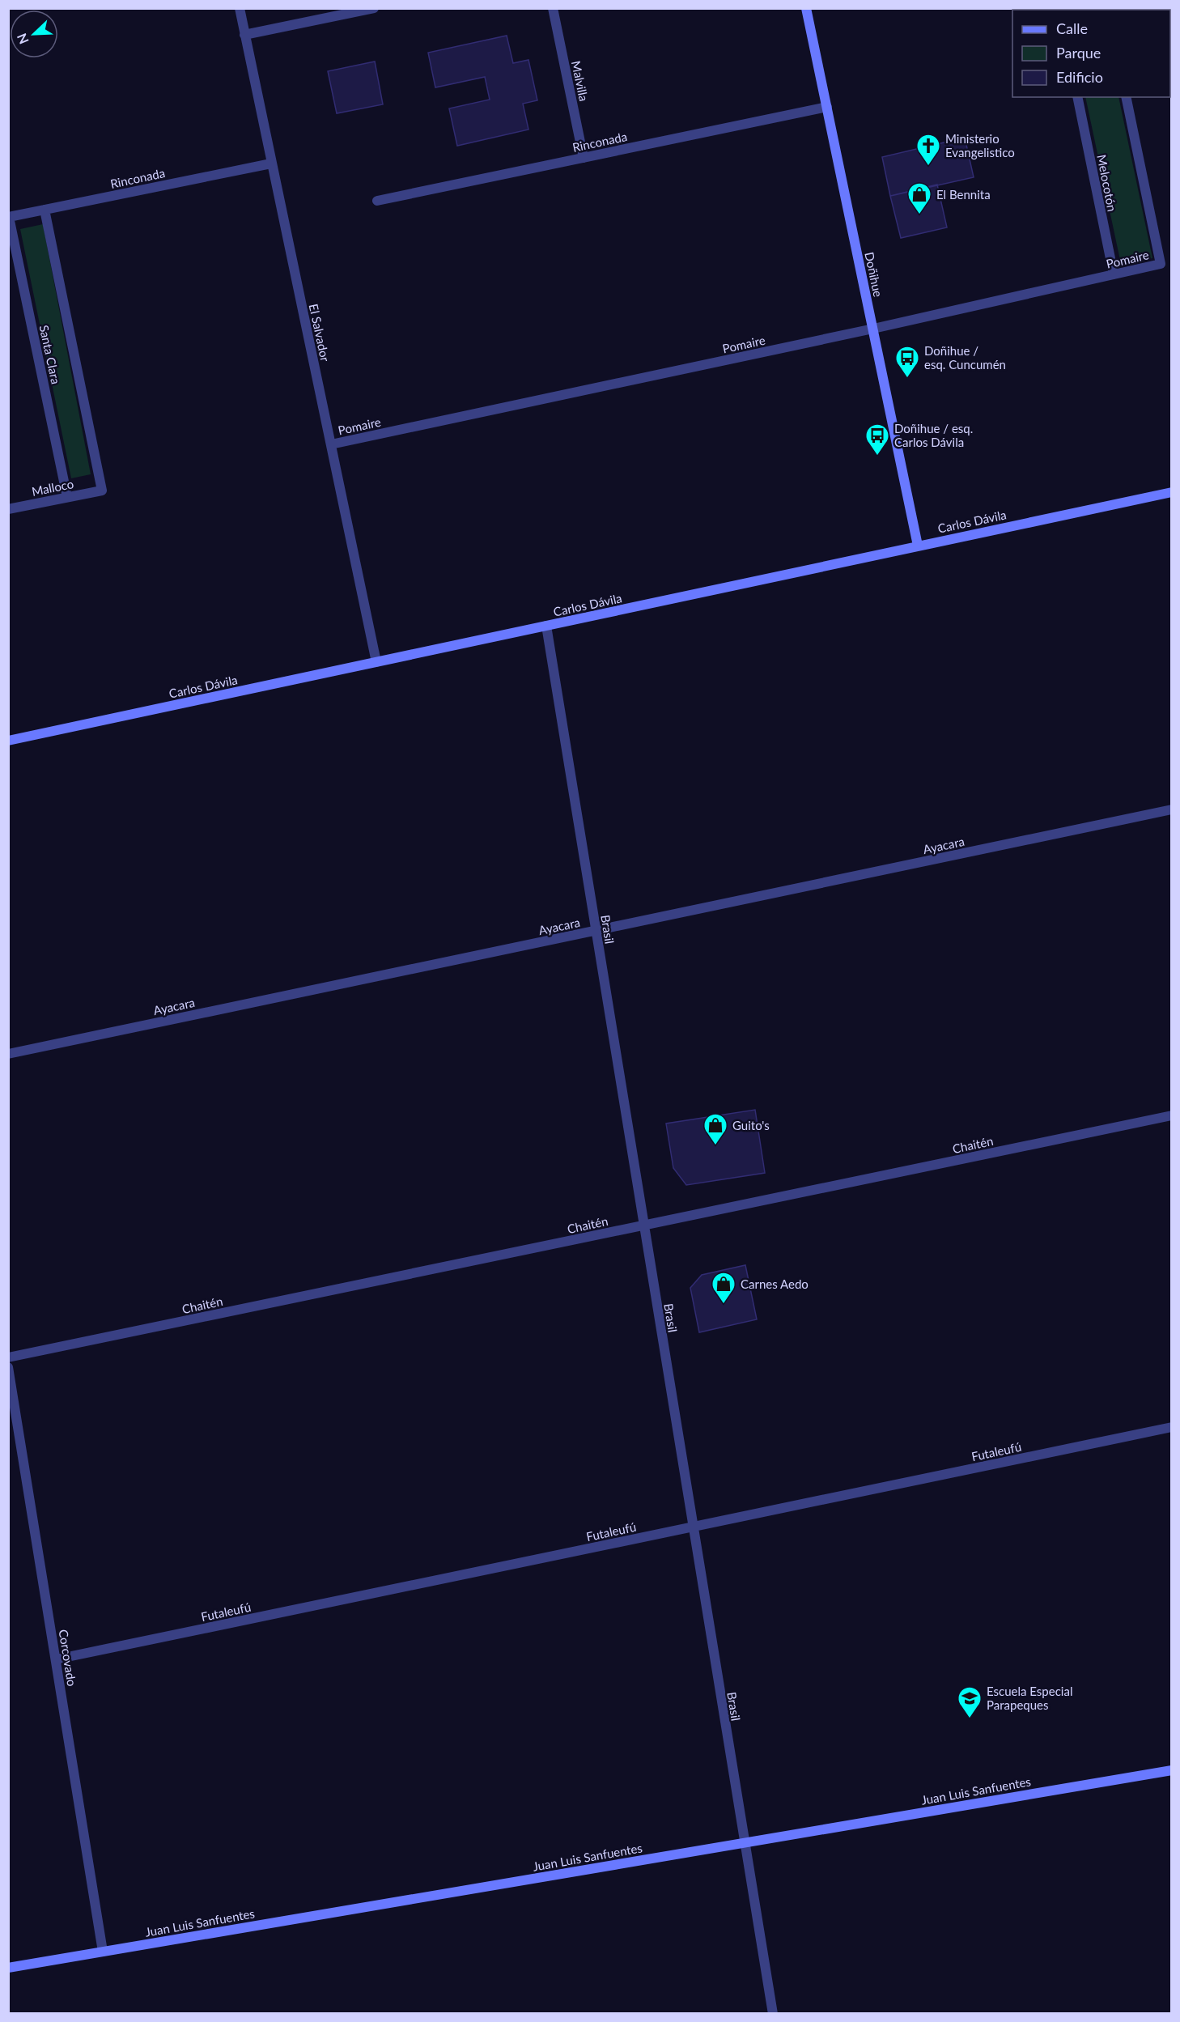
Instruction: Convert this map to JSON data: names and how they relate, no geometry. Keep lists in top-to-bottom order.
{
  "streets": {
    "street": [
      "Malvilla",
      "Rinconada",
      "Melocotón",
      "Pomaire",
      "Doñihue",
      "El Salvador",
      "Santa Clara",
      "Malloco",
      "Carlos Dávila",
      "Ayacara",
      "Brasil",
      "Chaitén",
      "Futaleufú",
      "Corcovado",
      "Juan Luis Sanfuentes"
    ]
  },
  "crossings": [
    ["Malvilla", "Rinconada"],
    ["Rinconada", "Doñihue"],
    ["Rinconada", "El Salvador"],
    ["Rinconada", "Santa Clara"],
    ["Melocotón", "Pomaire"],
    ["Pomaire", "Doñihue"],
    ["Pomaire", "El Salvador"],
    ["Doñihue", "Carlos Dávila"],
    ["El Salvador", "Carlos Dávila"],
    ["Santa Clara", "Malloco"],
    ["Carlos Dávila", "Brasil"],
    ["Ayacara", "Brasil"],
    ["Brasil", "Chaitén"],
    ["Brasil", "Futaleufú"],
    ["Brasil", "Juan Luis Sanfuentes"],
    ["Futaleufú", "Corcovado"],
    ["Corcovado", "Juan Luis Sanfuentes"]
  ],
  "places": {
    "church": ["Ministerio Evangelistico"],
    "shop": ["El Bennita", "Guito's", "Carnes Aedo"],
    "bus stop": ["Doñihue / esq. Cuncumén", "Doñihue / esq. Carlos Dávila"],
    "school or university": ["Escuela Especial Parapeques"]
  },
  "legend": ["Calle", "Parque", "Edificio"],
  "north": "bottom left"
}
